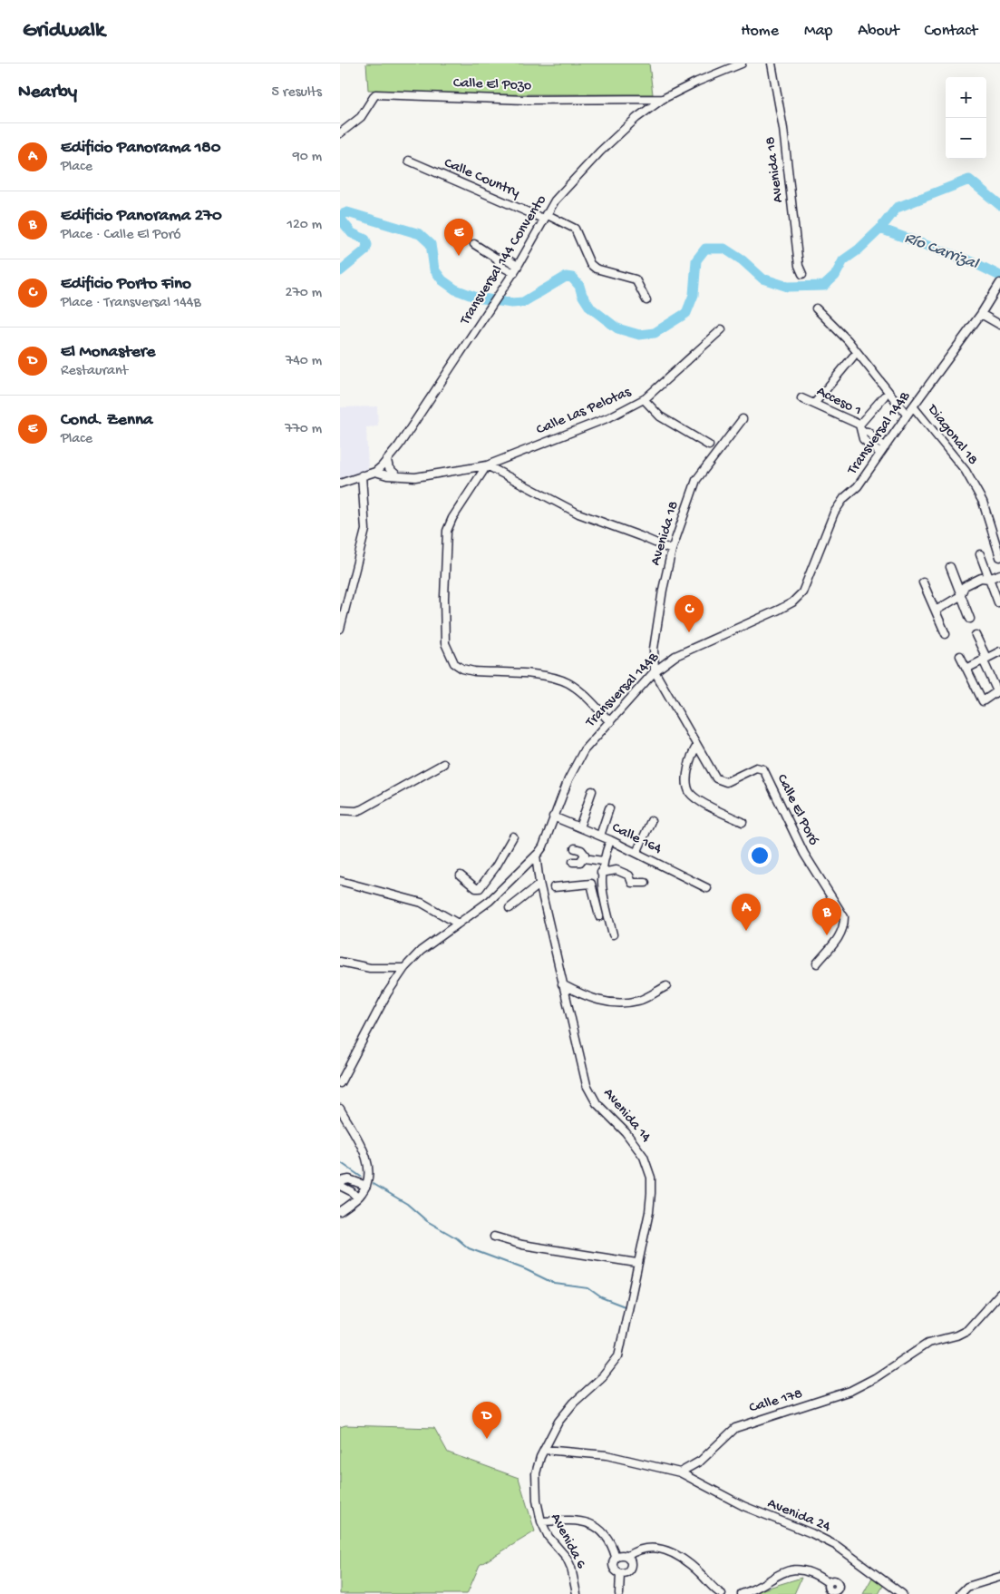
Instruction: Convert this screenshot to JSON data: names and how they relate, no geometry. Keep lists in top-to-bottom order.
{
  "streets": {
    "street": [
      "Calle El Pozo",
      "Avenida 18",
      "Calle Country",
      "Transversal 144 Convento",
      "Acceso 1",
      "Calle Las Pelotas",
      "Transversal 144B",
      "Diagonal 18",
      "Calle El Poró",
      "Calle 164",
      "Avenida 14",
      "Calle 178",
      "Avenida 24",
      "Avenida 6"
    ]
  },
  "crossings": [
    ["Calle El Pozo", "Transversal 144 Convento"],
    ["Avenida 18", "Transversal 144B"],
    ["Avenida 18", "Calle El Poró"],
    ["Calle Country", "Transversal 144 Convento"],
    ["Transversal 144 Convento", "Calle Las Pelotas"],
    ["Acceso 1", "Transversal 144B"],
    ["Transversal 144B", "Diagonal 18"],
    ["Transversal 144B", "Calle El Poró"],
    ["Transversal 144B", "Calle 164"],
    ["Transversal 144B", "Avenida 14"],
    ["Avenida 14", "Avenida 6"],
    ["Calle 178", "Avenida 24"]
  ],
  "water": ["Río Carrizal"],
  "page": {
    "header": "Gridwalk",
    "nav": [
      "Home",
      "Map",
      "About",
      "Contact"
    ],
    "heading": ["Nearby", "5 results"],
    "map_buttons": ["+", "−"],
    "list": [
      {
        "mark": "A",
        "name": "Edificio Panorama 180",
        "note": "Place",
        "value": "90 m"
      },
      {
        "mark": "B",
        "name": "Edificio Panorama 270",
        "note": "Place · Calle El Poró",
        "value": "120 m"
      },
      {
        "mark": "C",
        "name": "Edificio Porto Fino",
        "note": "Place · Transversal 144B",
        "value": "270 m"
      },
      {
        "mark": "D",
        "name": "El Monastere",
        "note": "Restaurant",
        "value": "740 m"
      },
      {
        "mark": "E",
        "name": "Cond. Zenna",
        "note": "Place",
        "value": "770 m"
      }
    ],
    "pins": [
      "E",
      "C",
      "A",
      "B",
      "D"
    ]
  }
}
